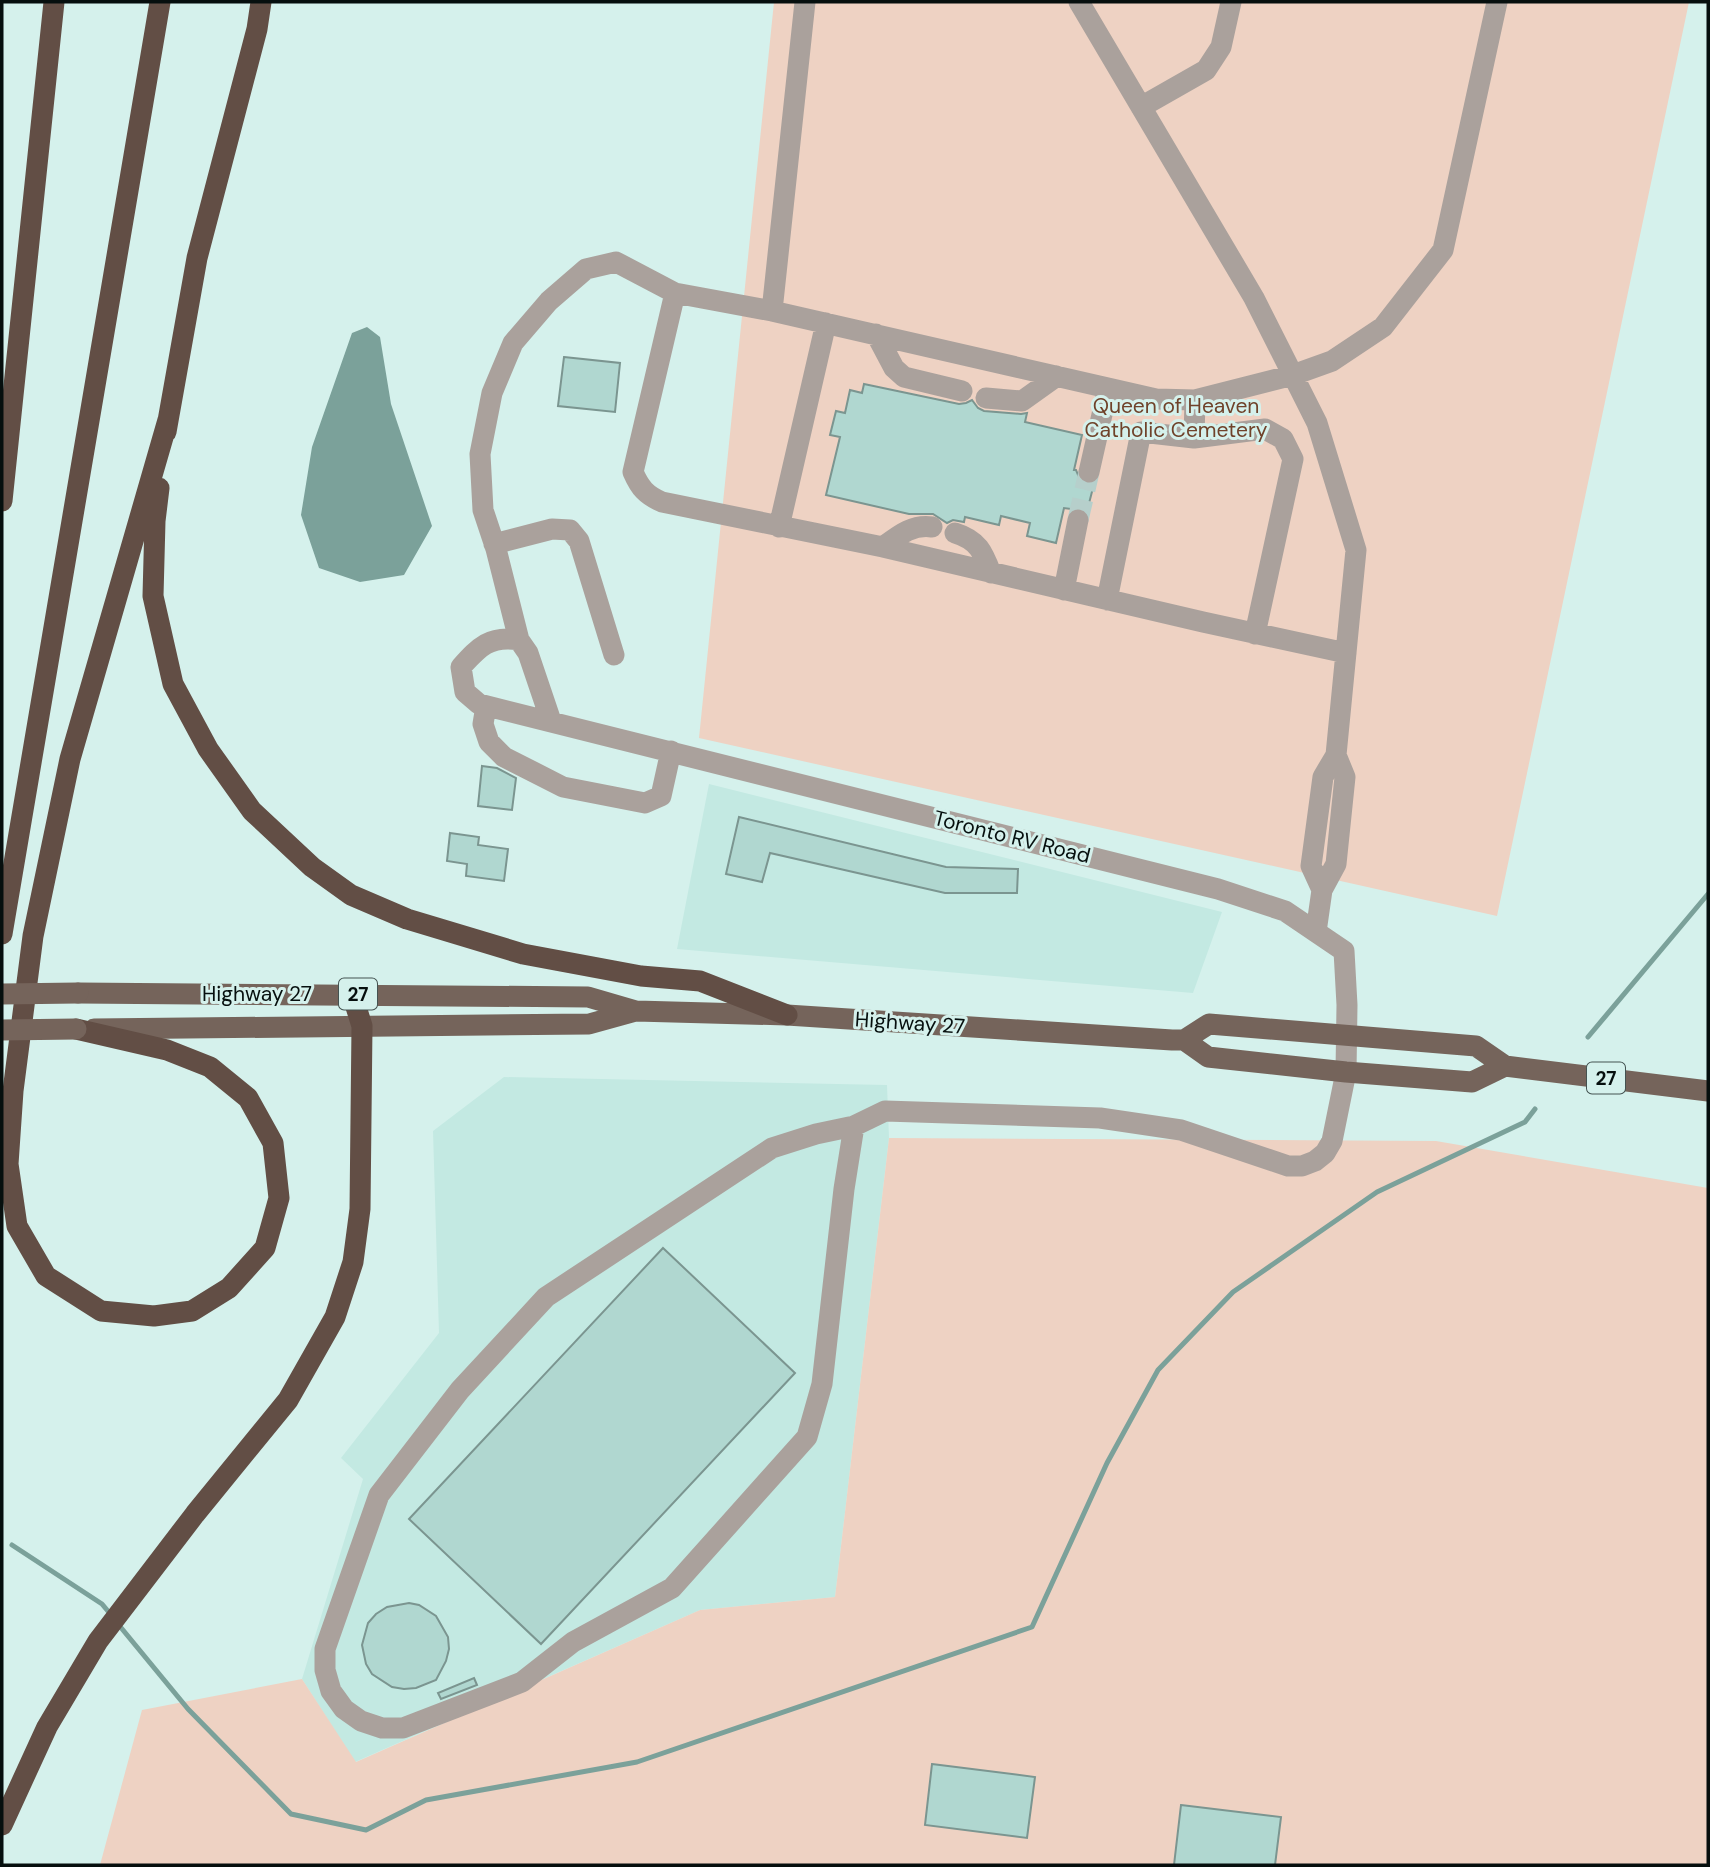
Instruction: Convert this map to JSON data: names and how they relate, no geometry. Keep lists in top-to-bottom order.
{
  "streets": {
    "main road": ["Highway 27", "27"],
    "lane": ["Toronto RV Road"]
  },
  "crossings": [
    ["Toronto RV Road", "Highway 27"],
    ["Toronto RV Road", "27"],
    ["Highway 27", "27"]
  ],
  "parks": ["Queen of Heaven Catholic Cemetery"]
}
